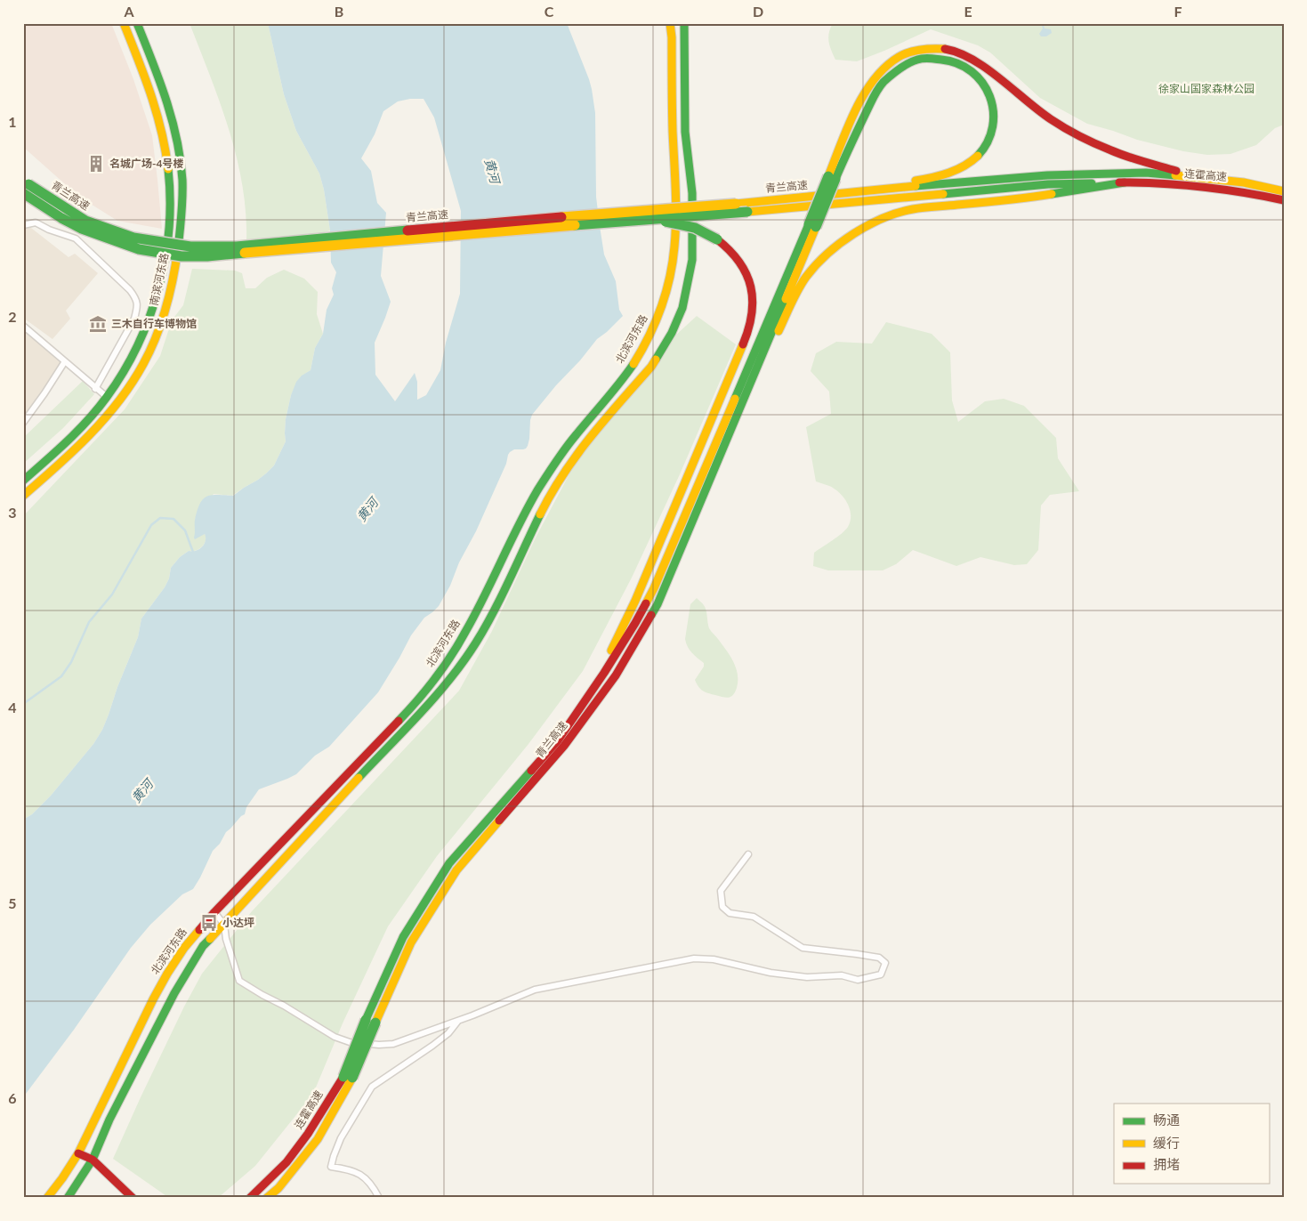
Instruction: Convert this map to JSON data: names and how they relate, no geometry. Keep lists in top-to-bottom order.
{
  "streets": {
    "main road": [
      "连霍高速",
      "青兰高速",
      "南滨河东路",
      "北滨河东路"
    ]
  },
  "crossings": [
    ["连霍高速", "青兰高速"]
  ],
  "water": ["黄河"],
  "parks": ["徐家山国家森林公园"],
  "places": {
    "building": ["名城广场-4号楼"],
    "museum": ["三木自行车博物馆"],
    "bus stop": ["小达坪"]
  },
  "legend": ["畅通", "缓行", "拥堵"],
  "grid": {
    "columns": [
      "A",
      "B",
      "C",
      "D",
      "E",
      "F"
    ],
    "rows": [
      "1",
      "2",
      "3",
      "4",
      "5",
      "6"
    ]
  }
}
